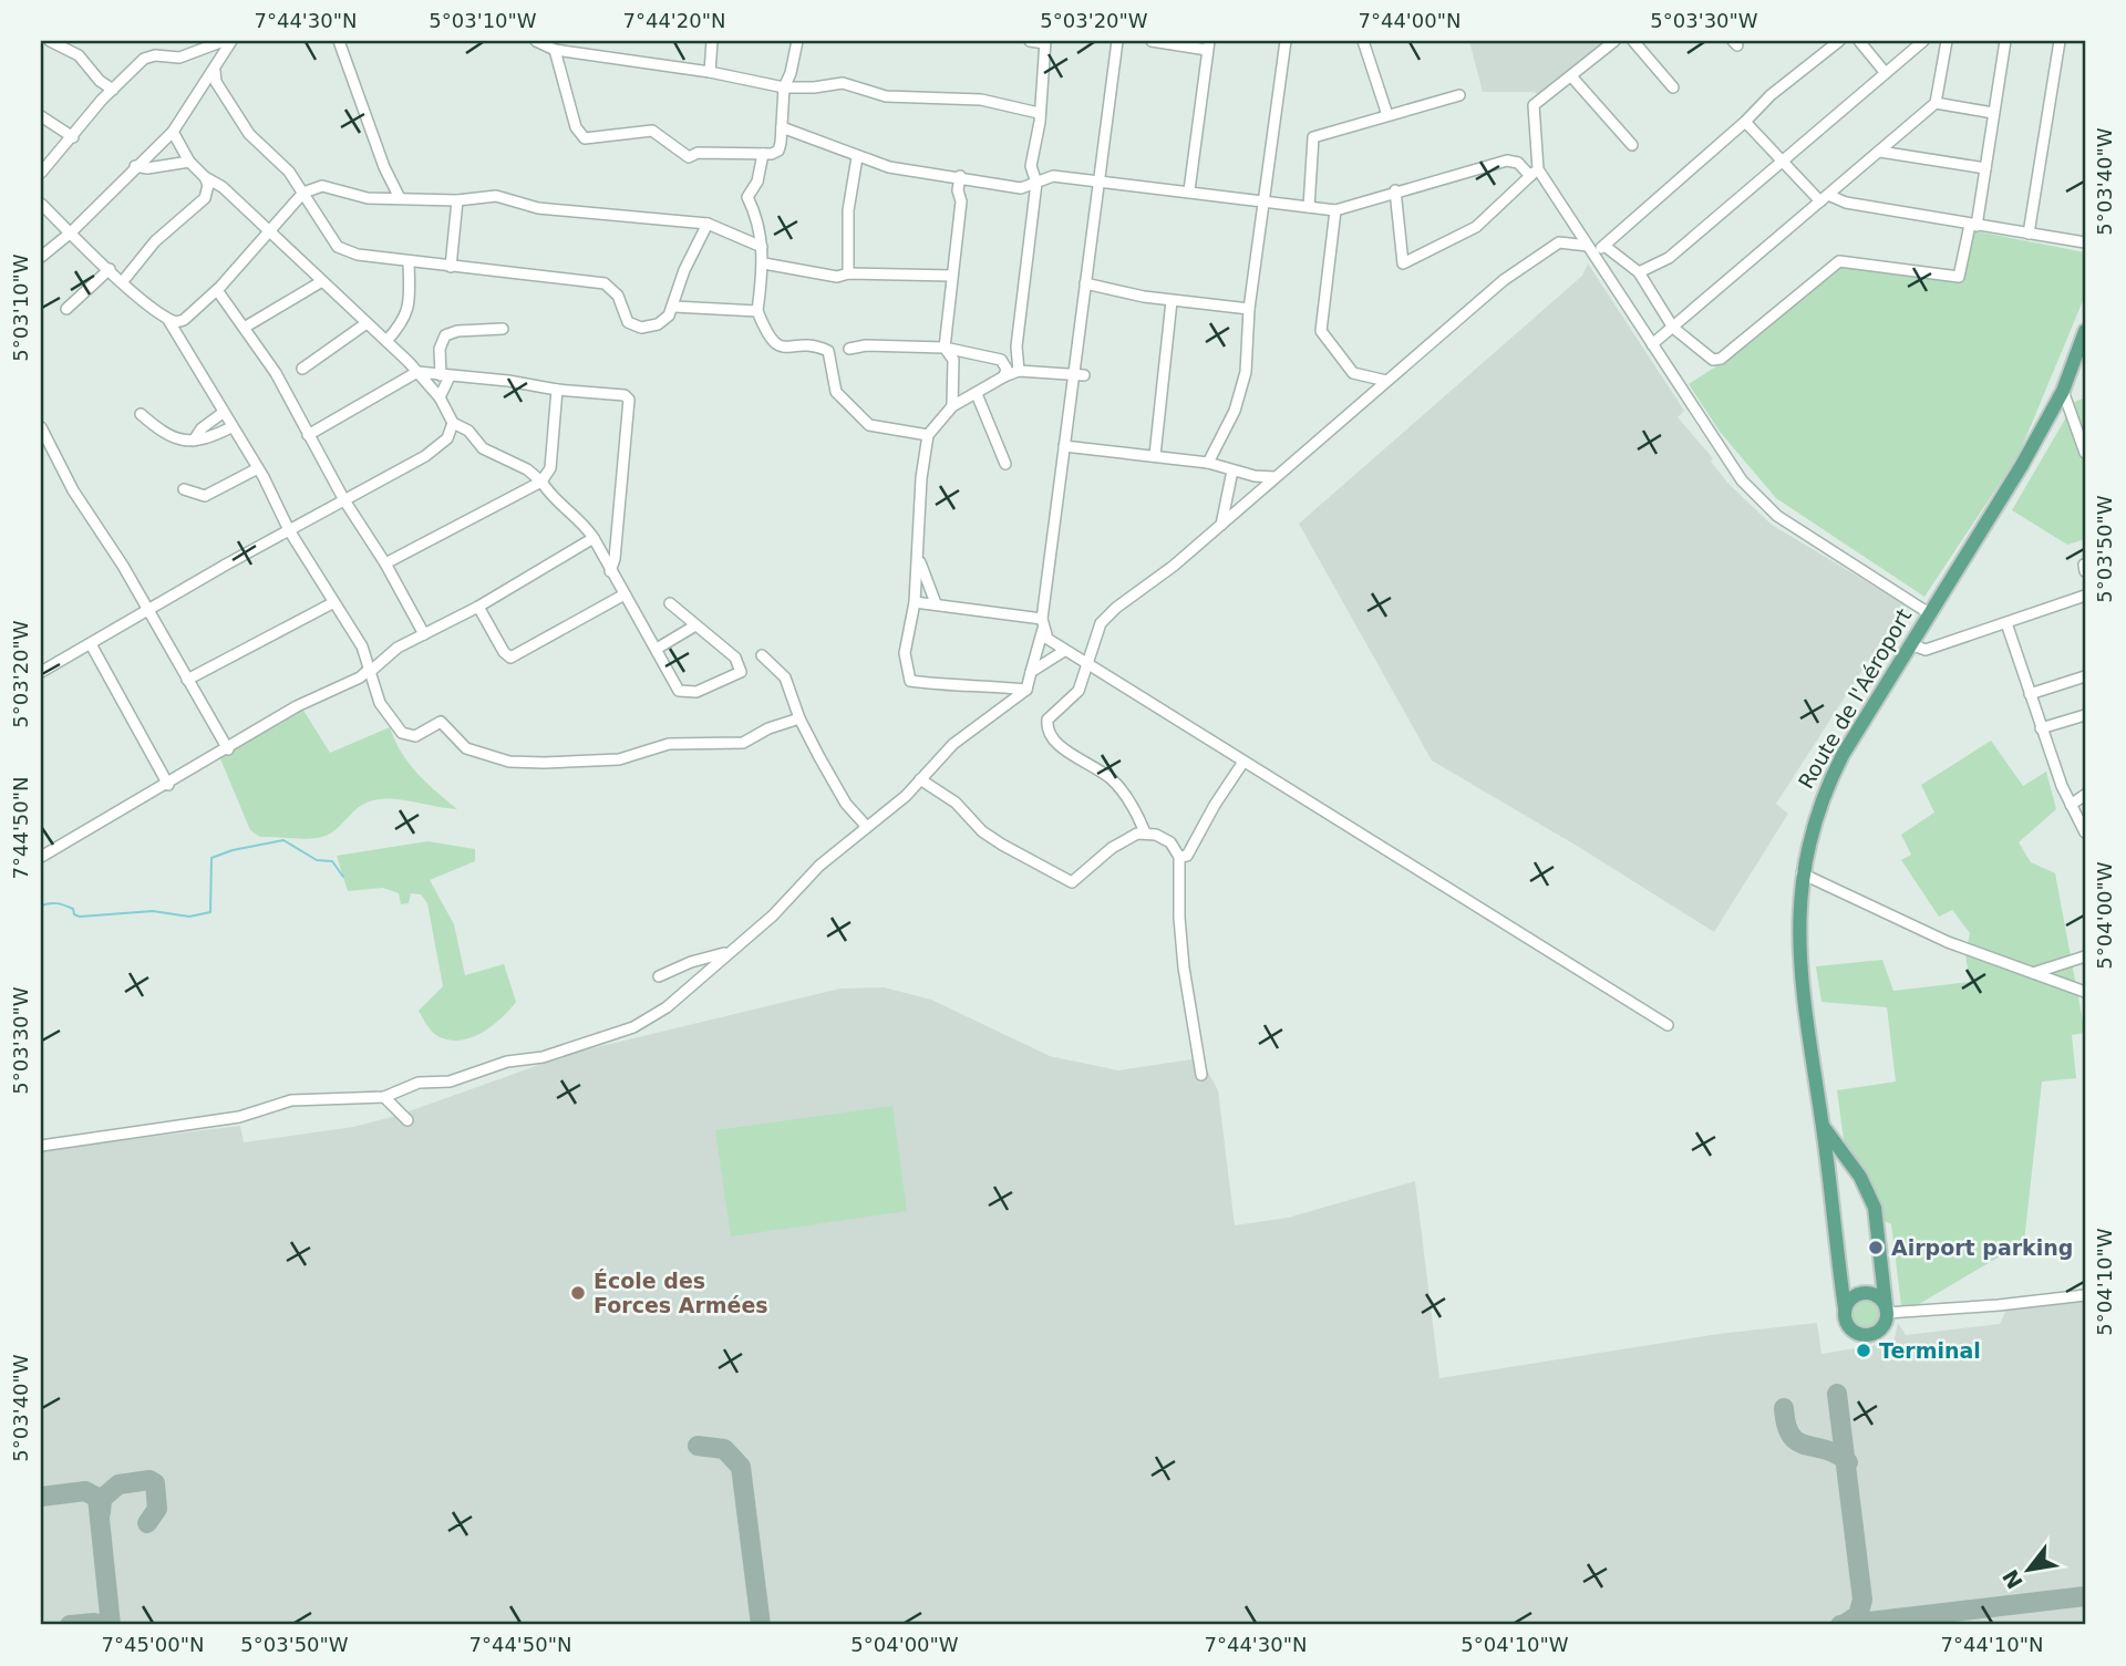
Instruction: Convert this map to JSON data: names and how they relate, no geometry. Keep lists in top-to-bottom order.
{
  "streets": {
    "main road": ["Route de l'Aéroport"]
  },
  "places": ["Airport parking", "École des Forces Armées", "Terminal"],
  "north": "bottom left",
  "coordinates": [
    "7°44'30\"N",
    "5°03'10\"W",
    "7°44'20\"N",
    "5°03'20\"W",
    "7°44'00\"N",
    "5°03'30\"W",
    "5°03'40\"W",
    "5°03'50\"W",
    "7°44'50\"N",
    "5°04'00\"W",
    "5°04'10\"W",
    "7°45'00\"N",
    "7°44'10\"N"
  ]
}
